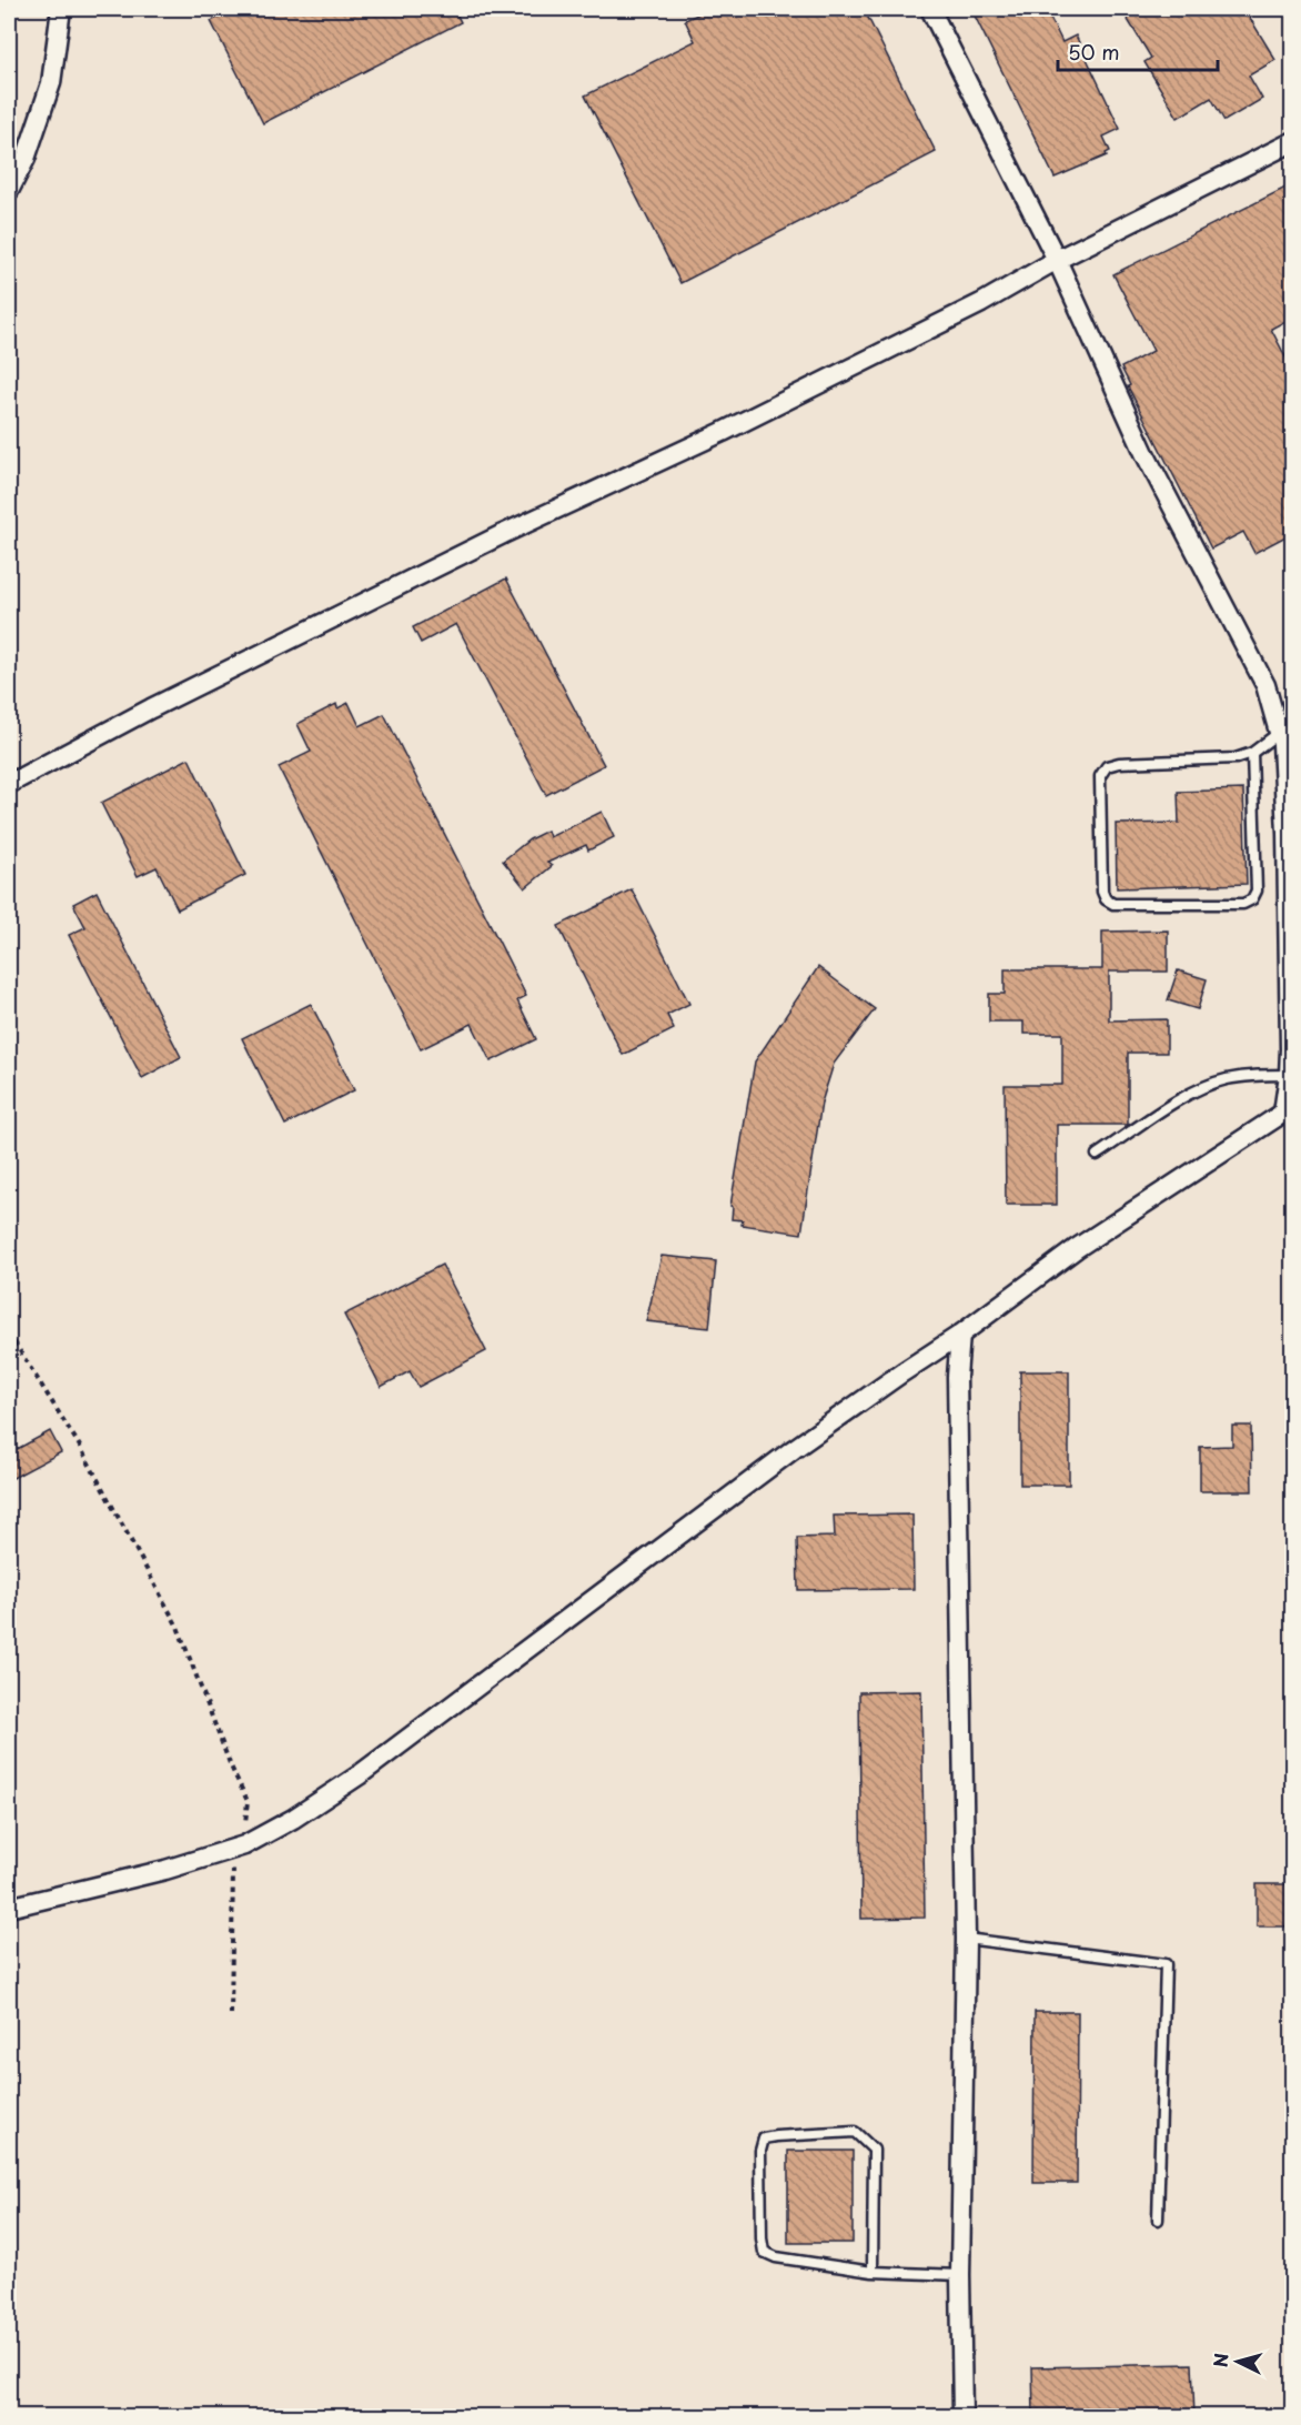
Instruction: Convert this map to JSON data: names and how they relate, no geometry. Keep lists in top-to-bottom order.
{
  "scale_bar": "50 m",
  "north": "left"
}
